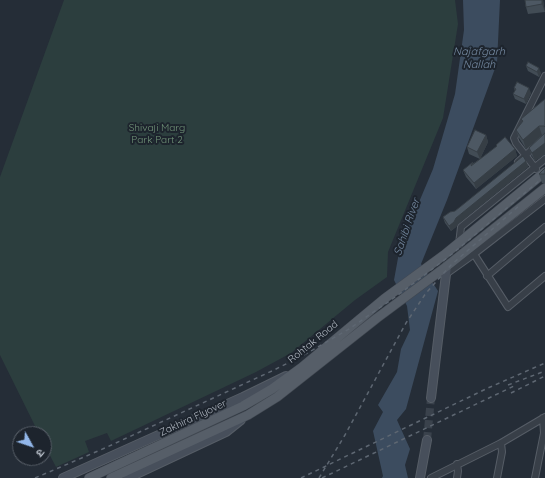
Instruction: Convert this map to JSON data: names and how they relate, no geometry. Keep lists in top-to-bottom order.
{
  "streets": {
    "main road": ["Rohtak Road", "Zakhira Flyover"]
  },
  "crossings": [
    ["Rohtak Road", "Zakhira Flyover"]
  ],
  "water": ["Najafgarh Nallah", "Sahibi River"],
  "parks": ["Shivaji Marg Park Part 2"],
  "north": "bottom right"
}
